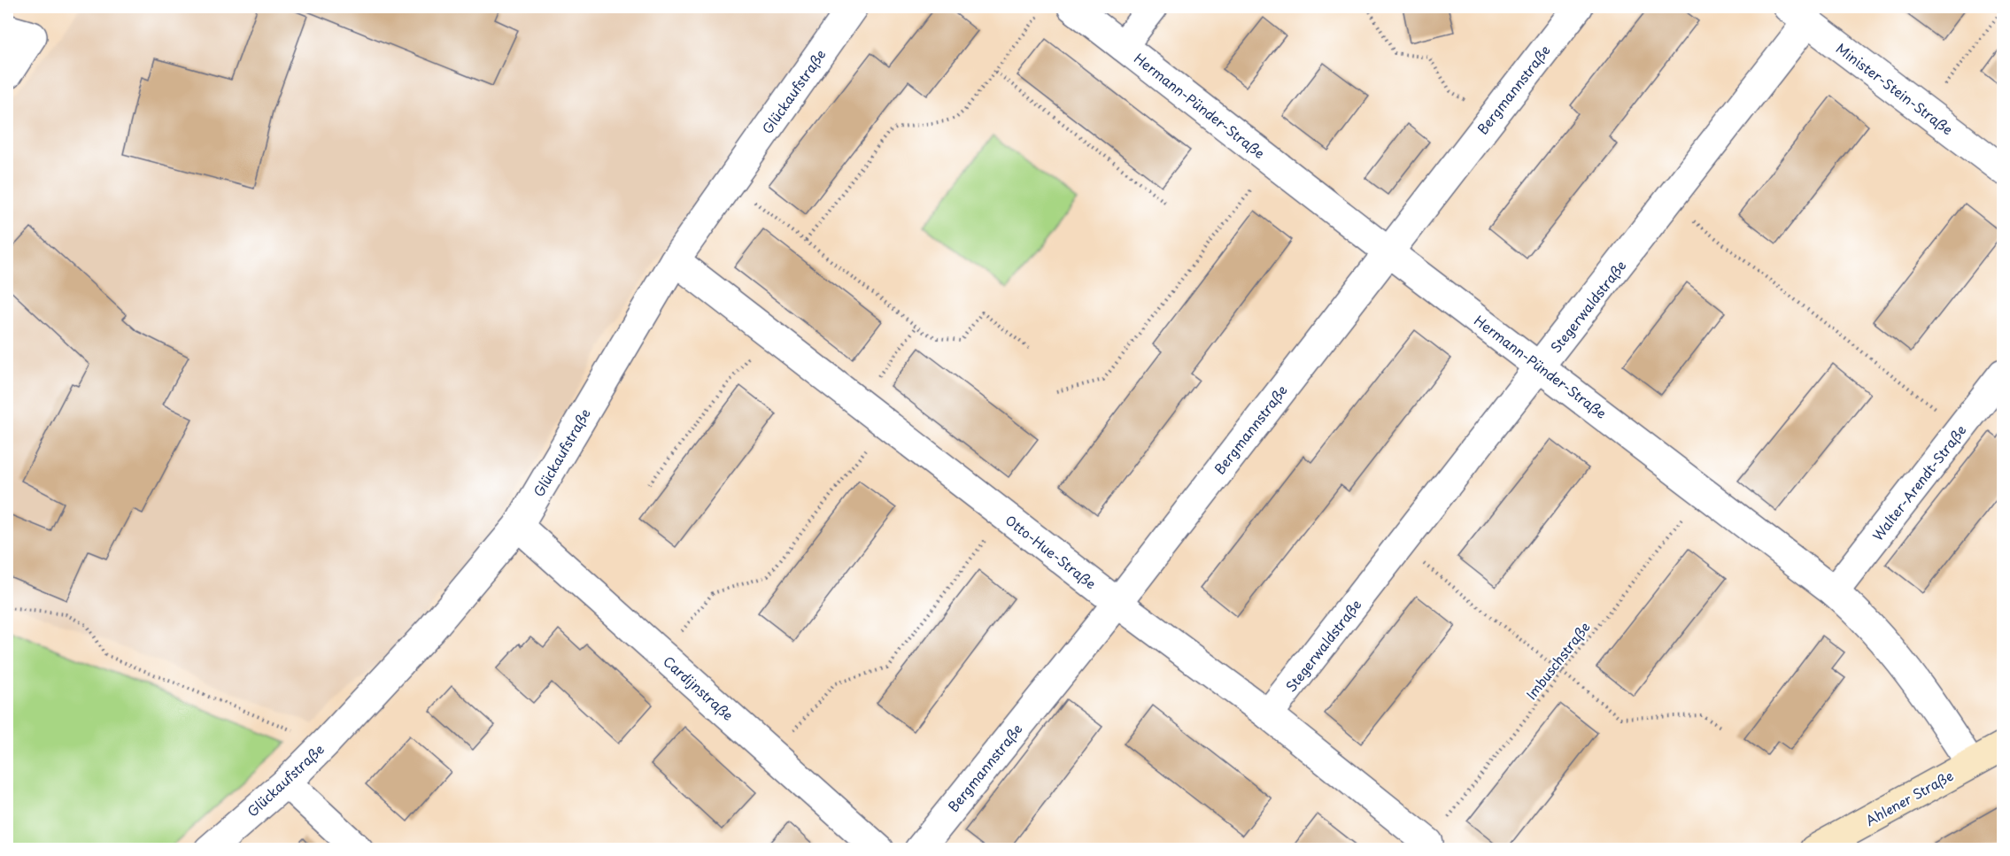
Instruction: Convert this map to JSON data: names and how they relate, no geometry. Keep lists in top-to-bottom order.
{
  "streets": {
    "main road": ["Ahlener Straße"],
    "street": [
      "Minister-Stein-Straße",
      "Bergmannstraße",
      "Glückaufstraße",
      "Hermann-Pünder-Straße",
      "Stegerwaldstraße",
      "Walter-Arendt-Straße",
      "Otto-Hue-Straße",
      "Cardijnstraße"
    ],
    "path": ["Imbuschstraße"]
  },
  "crossings": [
    ["Minister-Stein-Straße", "Stegerwaldstraße"],
    ["Bergmannstraße", "Hermann-Pünder-Straße"],
    ["Bergmannstraße", "Otto-Hue-Straße"],
    ["Glückaufstraße", "Otto-Hue-Straße"],
    ["Glückaufstraße", "Cardijnstraße"],
    ["Hermann-Pünder-Straße", "Stegerwaldstraße"],
    ["Hermann-Pünder-Straße", "Walter-Arendt-Straße"],
    ["Hermann-Pünder-Straße", "Imbuschstraße"],
    ["Hermann-Pünder-Straße", "Ahlener Straße"],
    ["Stegerwaldstraße", "Otto-Hue-Straße"],
    ["Otto-Hue-Straße", "Imbuschstraße"]
  ]
}
